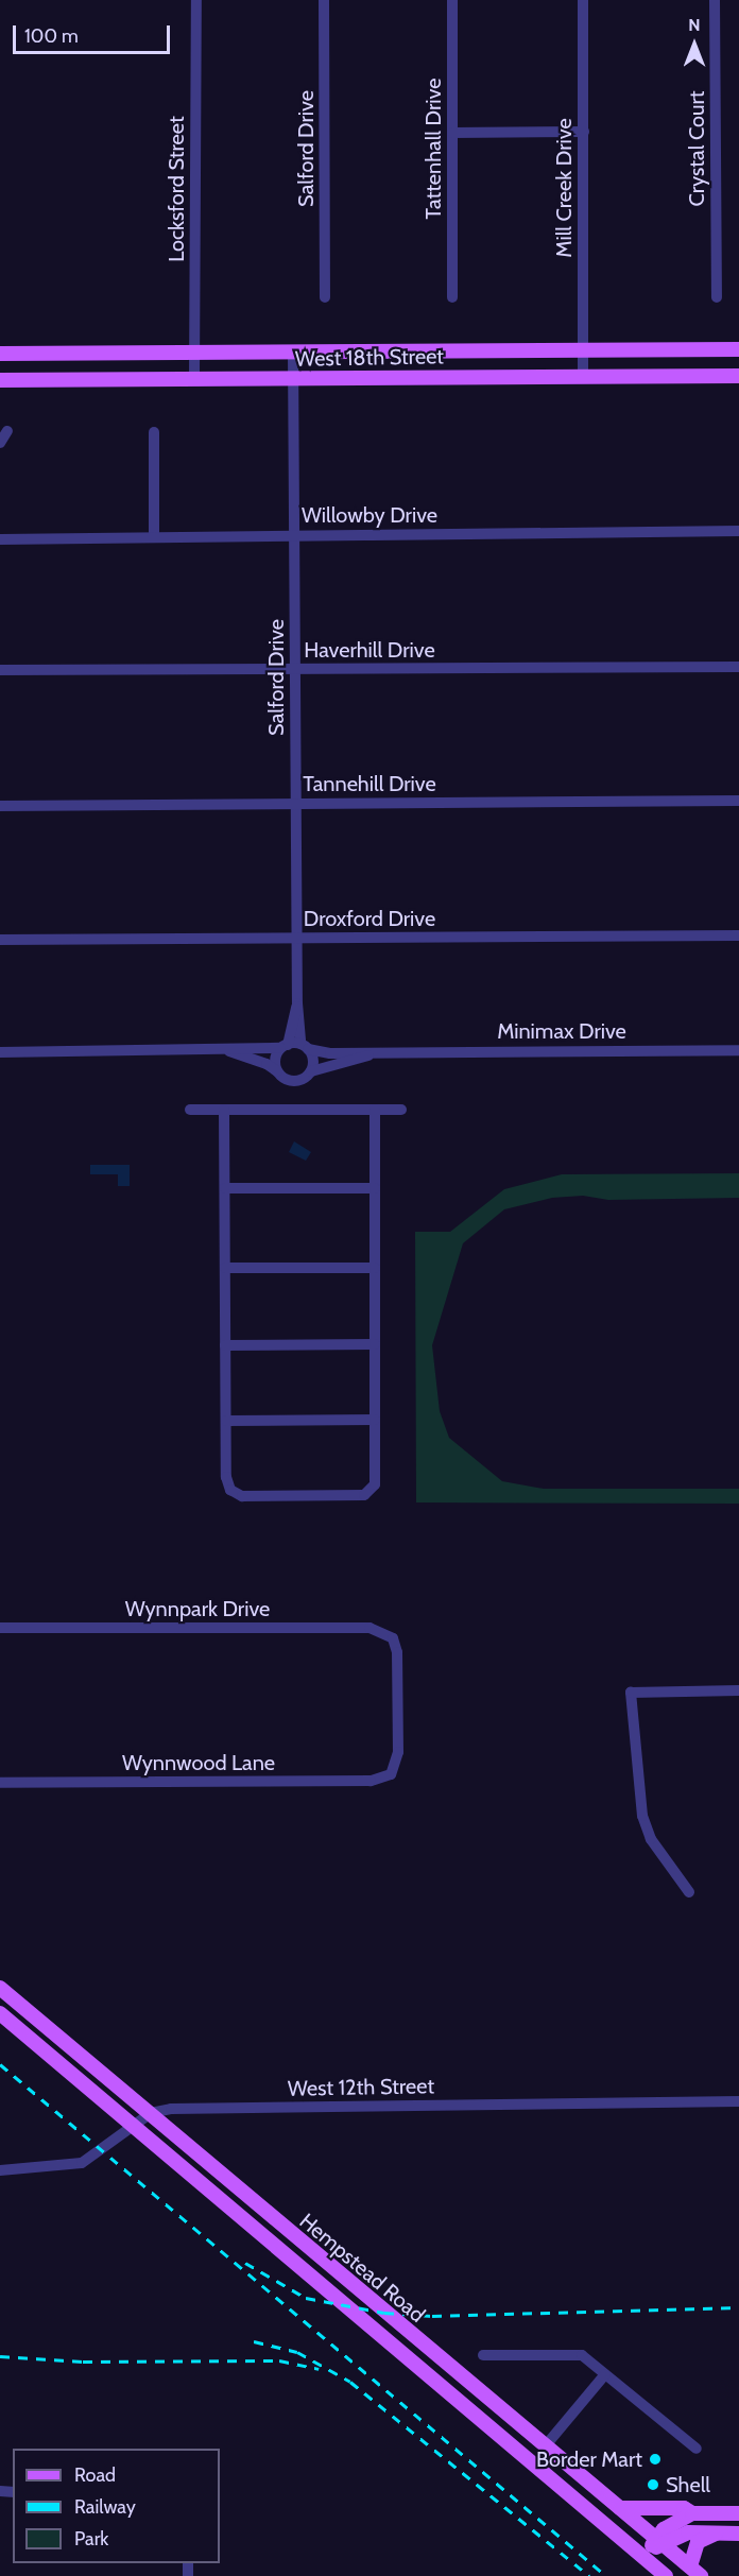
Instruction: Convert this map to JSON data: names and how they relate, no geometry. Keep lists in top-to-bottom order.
{
  "streets": {
    "main road": ["West 18th Street", "Hempstead Road"],
    "street": [
      "Salford Drive",
      "Tattenhall Drive",
      "Crystal Court",
      "Mill Creek Drive",
      "Locksford Street",
      "Willowby Drive",
      "Haverhill Drive",
      "Tannehill Drive",
      "Droxford Drive",
      "Minimax Drive",
      "Wynnpark Drive",
      "Wynnwood Lane",
      "West 12th Street"
    ]
  },
  "crossings": [
    ["Salford Drive", "West 18th Street"],
    ["Salford Drive", "Willowby Drive"],
    ["Salford Drive", "Haverhill Drive"],
    ["Salford Drive", "Tannehill Drive"],
    ["Salford Drive", "Droxford Drive"],
    ["Salford Drive", "Minimax Drive"],
    ["Mill Creek Drive", "West 18th Street"],
    ["Locksford Street", "West 18th Street"],
    ["Wynnpark Drive", "Wynnwood Lane"],
    ["West 12th Street", "Hempstead Road"]
  ],
  "places": ["Border Mart", "Shell"],
  "legend": ["Road", "Railway", "Park"],
  "scale_bar": "100 m",
  "north": "top"
}
